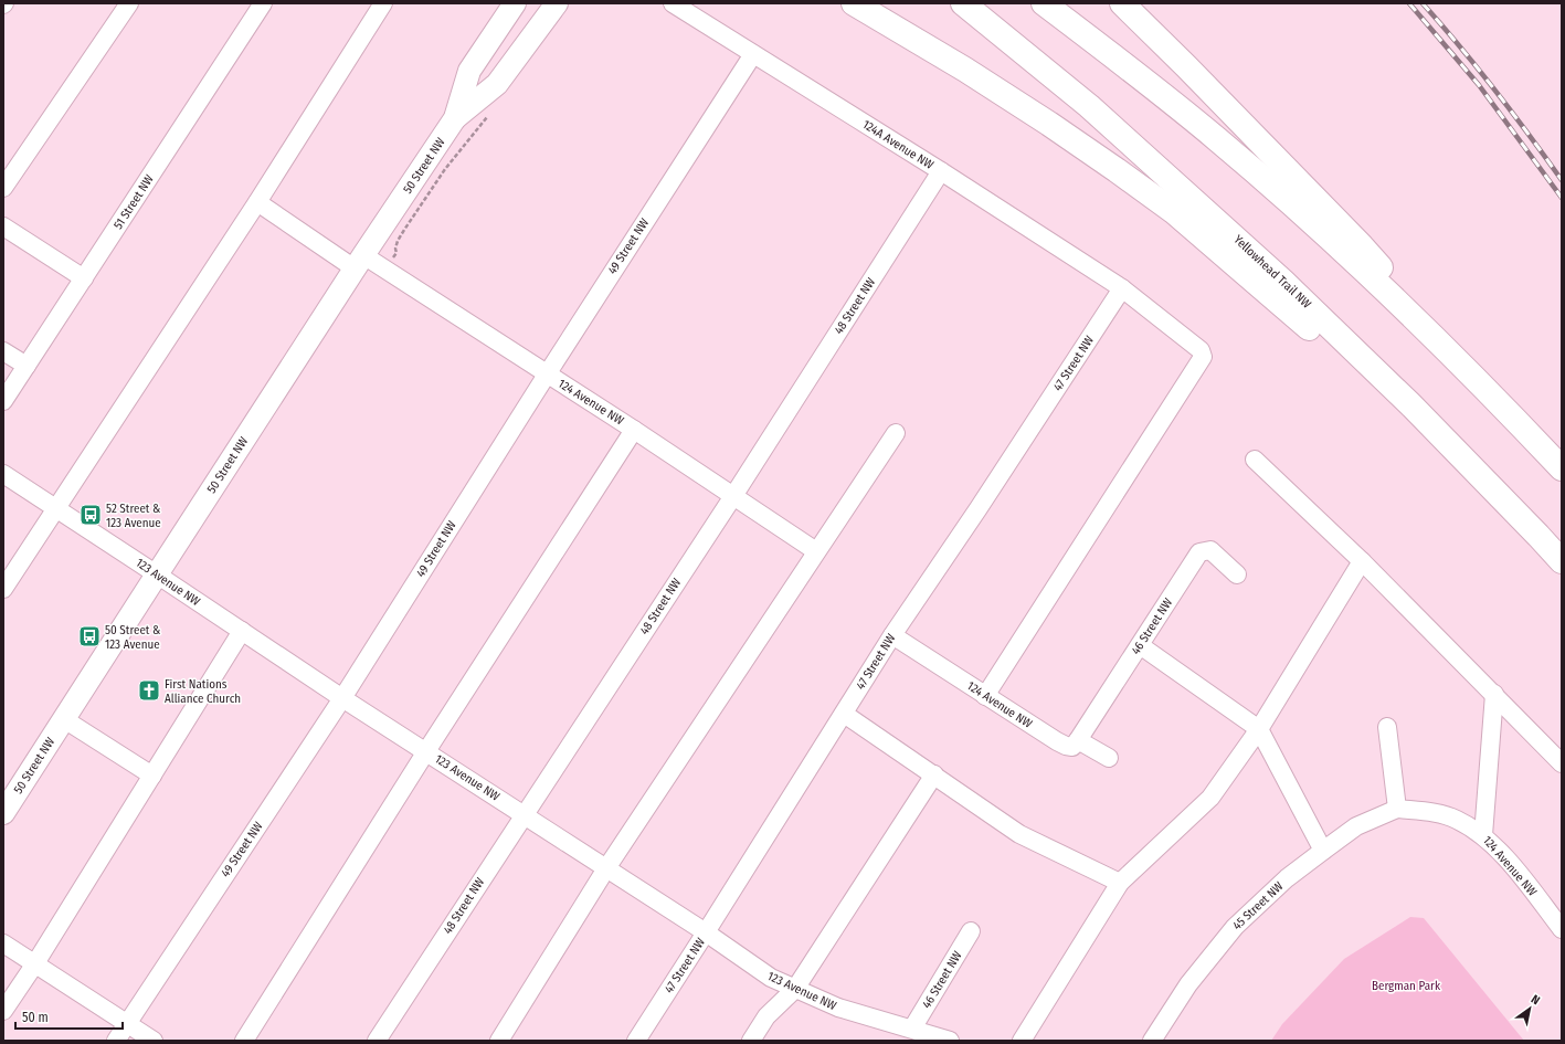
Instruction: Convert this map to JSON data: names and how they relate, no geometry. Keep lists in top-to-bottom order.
{
  "streets": {
    "highway": ["Yellowhead Trail NW"],
    "main road": ["50 Street NW"],
    "street": [
      "124A Avenue NW",
      "51 Street NW",
      "49 Street NW",
      "48 Street NW",
      "47 Street NW",
      "124 Avenue NW",
      "123 Avenue NW",
      "46 Street NW",
      "45 Street NW"
    ]
  },
  "crossings": [
    ["124A Avenue NW", "49 Street NW"],
    ["124A Avenue NW", "48 Street NW"],
    ["124A Avenue NW", "47 Street NW"],
    ["124A Avenue NW", "124 Avenue NW"],
    ["50 Street NW", "124 Avenue NW"],
    ["50 Street NW", "123 Avenue NW"],
    ["49 Street NW", "124 Avenue NW"],
    ["49 Street NW", "123 Avenue NW"],
    ["48 Street NW", "124 Avenue NW"],
    ["48 Street NW", "123 Avenue NW"],
    ["47 Street NW", "124 Avenue NW"],
    ["47 Street NW", "123 Avenue NW"],
    ["124 Avenue NW", "46 Street NW"],
    ["124 Avenue NW", "45 Street NW"],
    ["123 Avenue NW", "46 Street NW"]
  ],
  "parks": ["Bergman Park"],
  "places": {
    "bus stop": ["52 Street & 123 Avenue", "50 Street & 123 Avenue"],
    "church": ["First Nations Alliance Church"]
  },
  "scale_bar": "50 m",
  "north": "top right"
}
